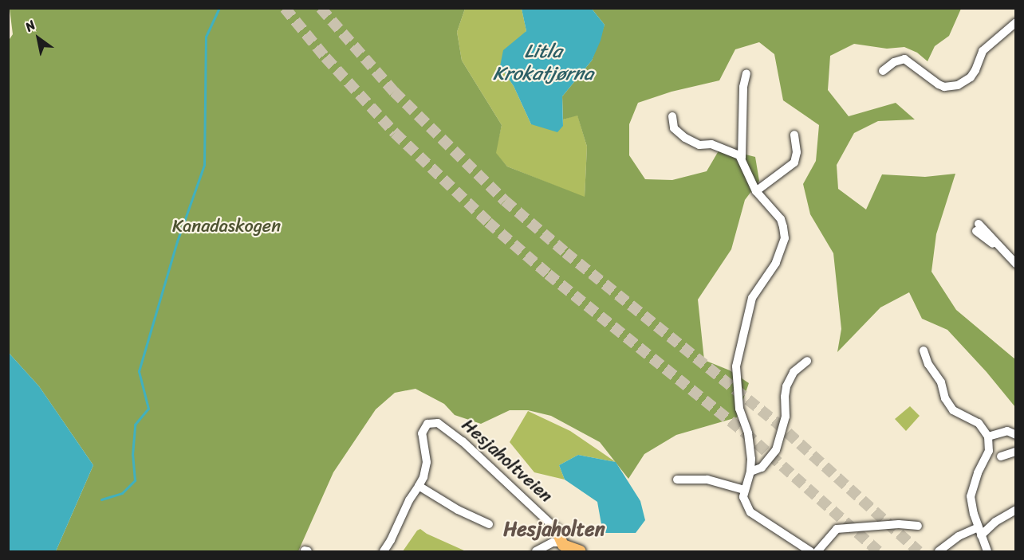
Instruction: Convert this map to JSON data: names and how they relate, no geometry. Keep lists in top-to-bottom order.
{
  "streets": {
    "main road": ["Hesjaholtveien"]
  },
  "districts": ["Hesjaholten"],
  "water": ["Litla Krokatjørna"],
  "parks": ["Kanadaskogen"],
  "north": "top left"
}
